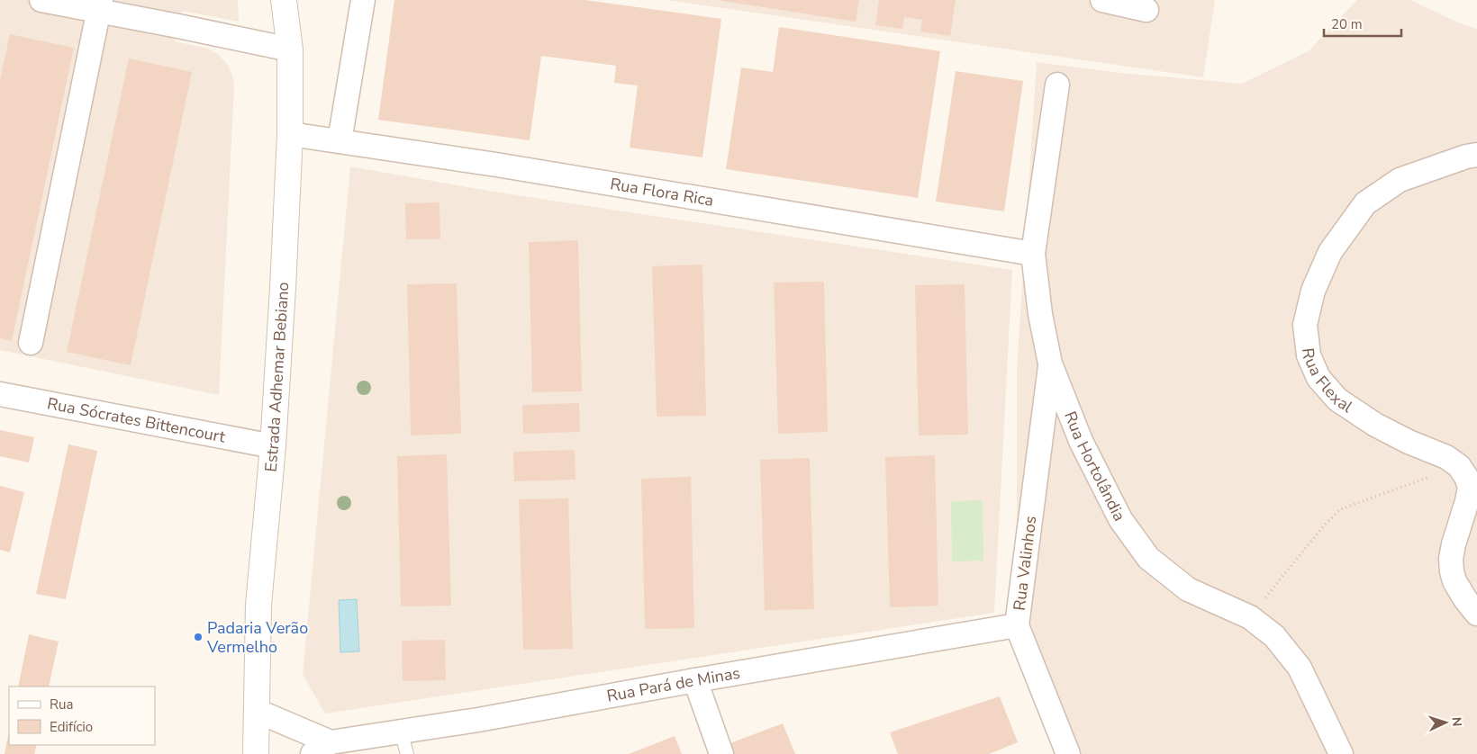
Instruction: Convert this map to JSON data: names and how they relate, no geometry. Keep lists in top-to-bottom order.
{
  "streets": {
    "main road": ["Estrada Adhemar Bebiano"],
    "street": [
      "Rua Flora Rica",
      "Rua Flexal",
      "Rua Sócrates Bittencourt",
      "Rua Hortolândia",
      "Rua Valinhos",
      "Rua Pará de Minas"
    ]
  },
  "crossings": [
    ["Rua Flora Rica", "Estrada Adhemar Bebiano"],
    ["Rua Flora Rica", "Rua Hortolândia"],
    ["Estrada Adhemar Bebiano", "Rua Sócrates Bittencourt"],
    ["Estrada Adhemar Bebiano", "Rua Pará de Minas"],
    ["Rua Hortolândia", "Rua Valinhos"],
    ["Rua Valinhos", "Rua Pará de Minas"]
  ],
  "places": ["Padaria Verão Vermelho"],
  "legend": ["Rua", "Edifício"],
  "scale_bar": "20 m",
  "north": "right"
}
